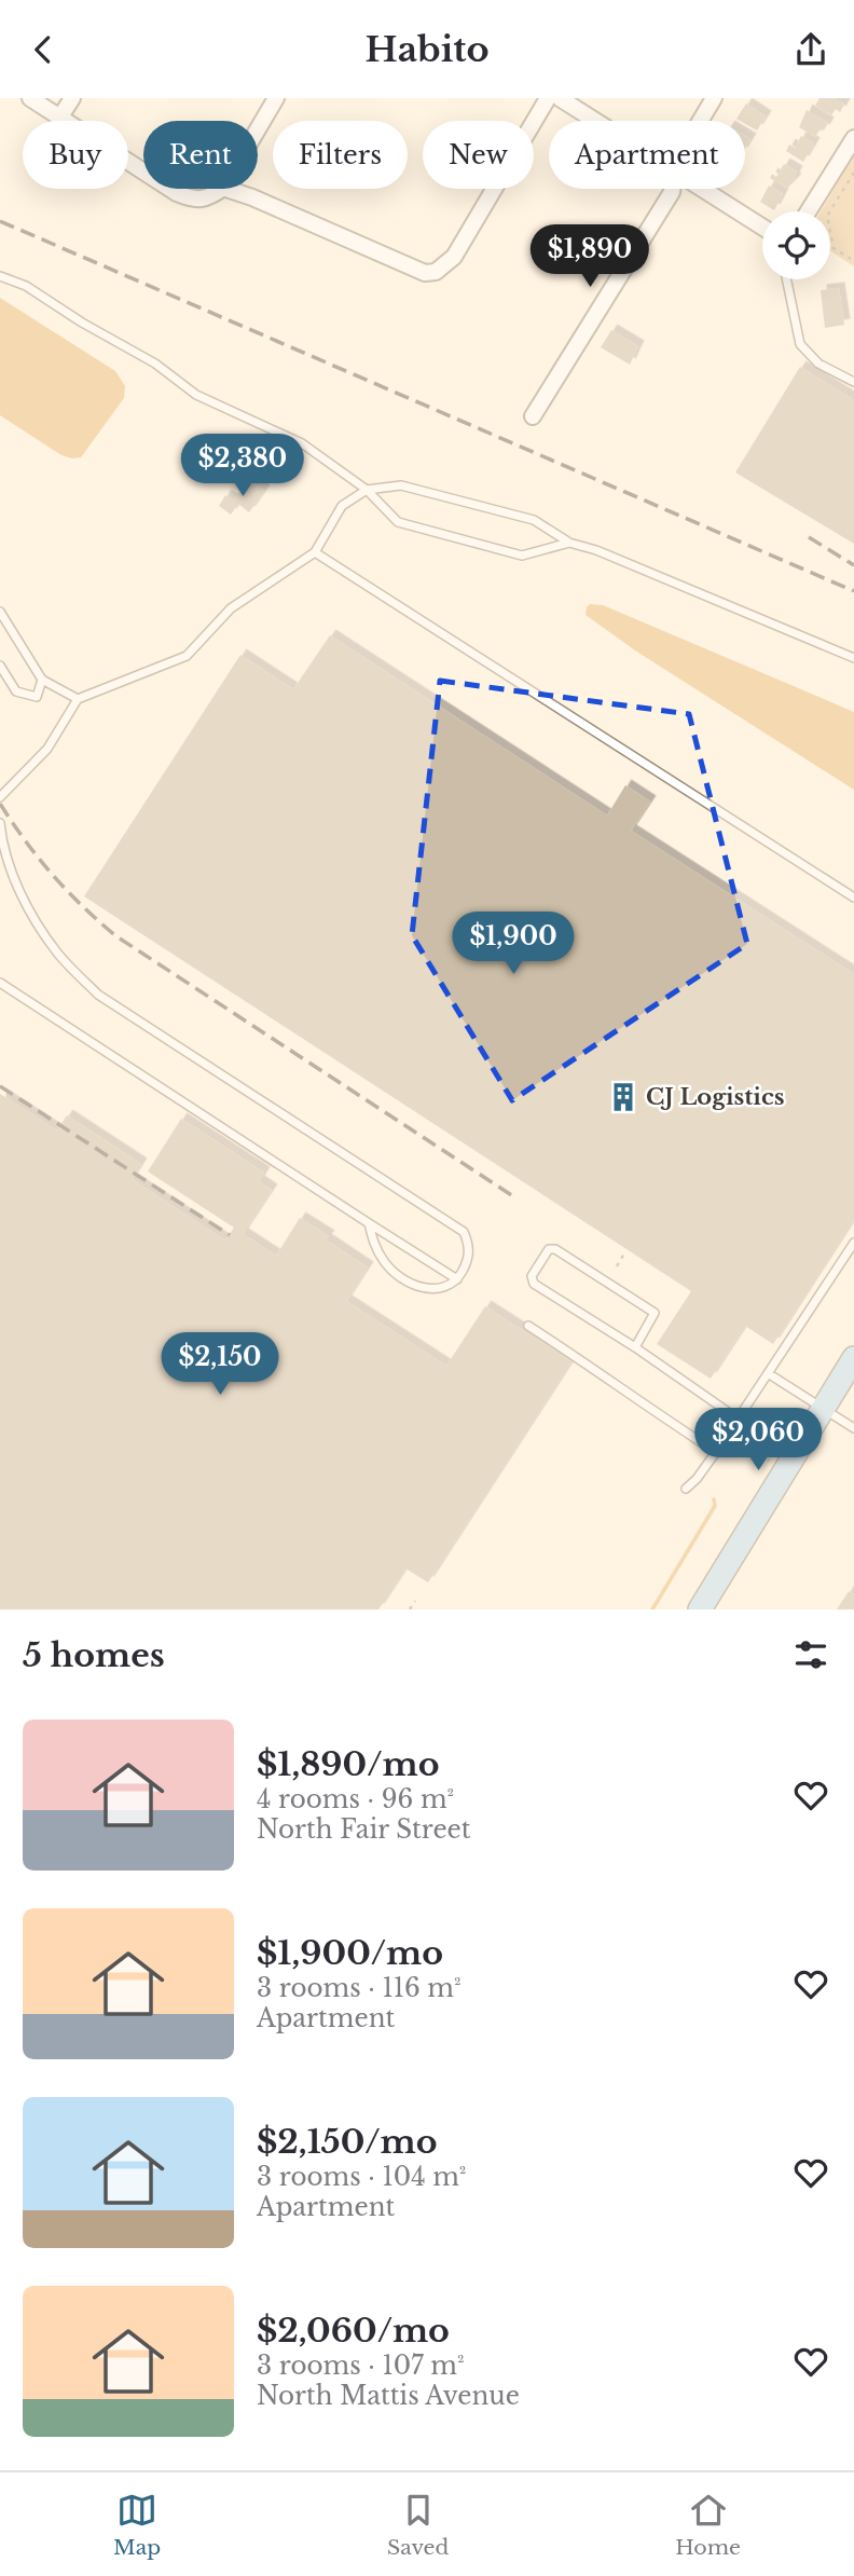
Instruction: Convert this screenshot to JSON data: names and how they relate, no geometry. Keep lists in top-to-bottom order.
{
  "places": {
    "building": ["CJ Logistics"]
  },
  "page": {
    "header": "Habito",
    "chip": [
      "Buy",
      "Rent",
      "Filters",
      "New",
      "Apartment"
    ],
    "price": [
      "$1,890",
      "$2,380",
      "$1,900",
      "$2,150",
      "$2,060"
    ],
    "heading": "5 homes",
    "list": [
      {
        "name": "$1,890/mo",
        "note": "4 rooms · 96 m² · North Fair Street"
      },
      {
        "name": "$1,900/mo",
        "note": "3 rooms · 116 m² · Apartment"
      },
      {
        "name": "$2,150/mo",
        "note": "3 rooms · 104 m² · Apartment"
      },
      {
        "name": "$2,060/mo",
        "note": "3 rooms · 107 m² · North Mattis Avenue"
      }
    ],
    "tabs": ["Map", "Saved", "Home"]
  }
}
